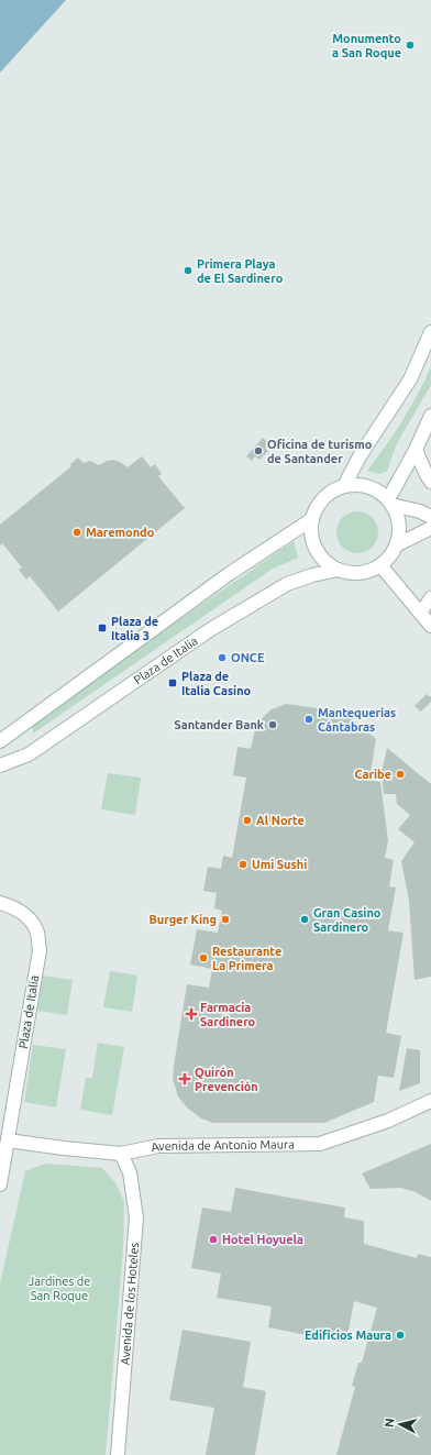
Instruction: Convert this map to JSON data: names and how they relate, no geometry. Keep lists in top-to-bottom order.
{
  "streets": {
    "main road": ["Plaza de Italia", "Avenida de Antonio Maura", "Avenida de los Hoteles"]
  },
  "crossings": [
    ["Plaza de Italia", "Avenida de Antonio Maura"],
    ["Avenida de Antonio Maura", "Avenida de los Hoteles"]
  ],
  "parks": ["Jardines de San Roque"],
  "places": {
    "other": [
      "Monumento a San Roque",
      "Primera Playa de El Sardinero",
      "Oficina de turismo de Santander",
      "Maremondo",
      "ONCE",
      "Mantequerías Cántabras",
      "Santander Bank",
      "Caribe",
      "Al Norte",
      "Umi Sushi",
      "Burger King",
      "Gran Casino Sardinero",
      "Restaurante La Primera",
      "Hotel Hoyuela",
      "Edificios Maura"
    ],
    "transit": ["Plaza de Italia 3", "Plaza de Italia Casino"],
    "health": ["Farmacia Sardinero", "Quirón Prevención"]
  },
  "north": "left"
}
